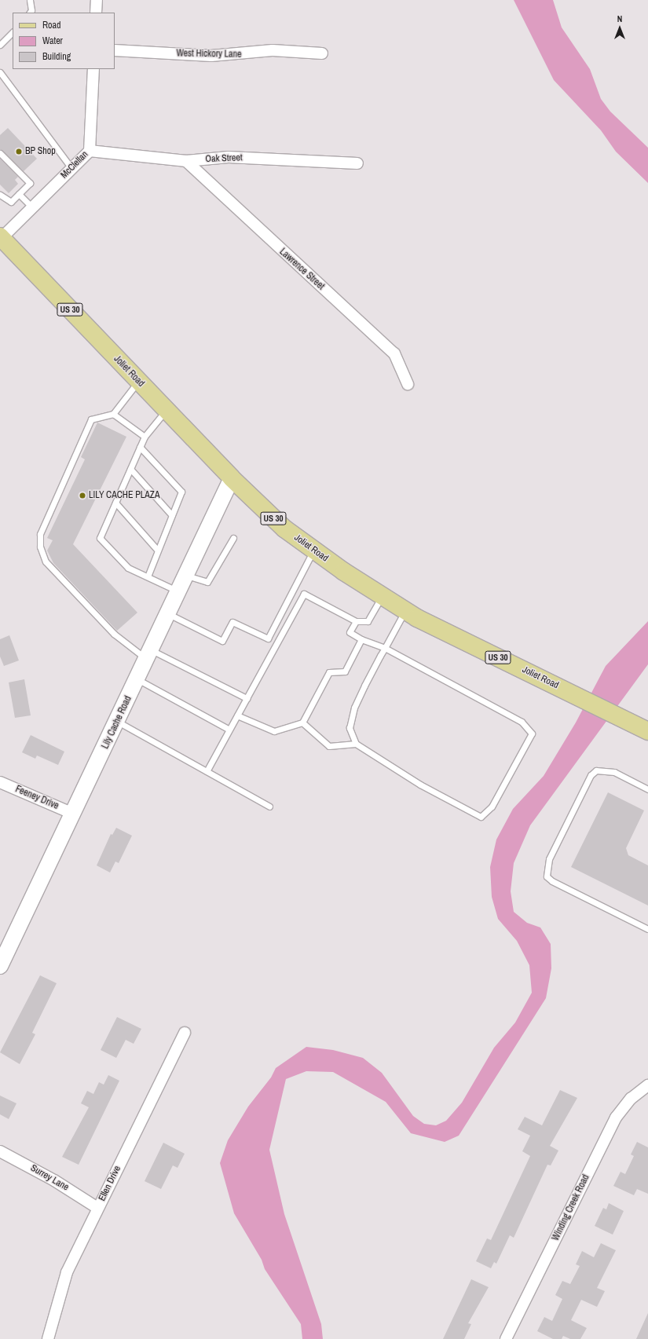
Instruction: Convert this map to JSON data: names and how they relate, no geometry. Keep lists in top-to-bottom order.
{
  "streets": {
    "main road": ["US 30", "Joliet Road"],
    "street": [
      "West Hickory Lane",
      "Oak Street",
      "McClellan",
      "Lawrence Street",
      "Lily Cache Road",
      "Feeney Drive",
      "Surrey Lane",
      "Ellen Drive",
      "Winding Creek Road"
    ]
  },
  "crossings": [
    ["Oak Street", "McClellan"],
    ["Oak Street", "Lawrence Street"],
    ["McClellan", "Joliet Road"],
    ["Joliet Road", "Lily Cache Road"],
    ["Lily Cache Road", "Feeney Drive"],
    ["Surrey Lane", "Ellen Drive"]
  ],
  "places": ["BP Shop", "LILY CACHE PLAZA"],
  "legend": ["Road", "Water", "Building"],
  "north": "top"
}
